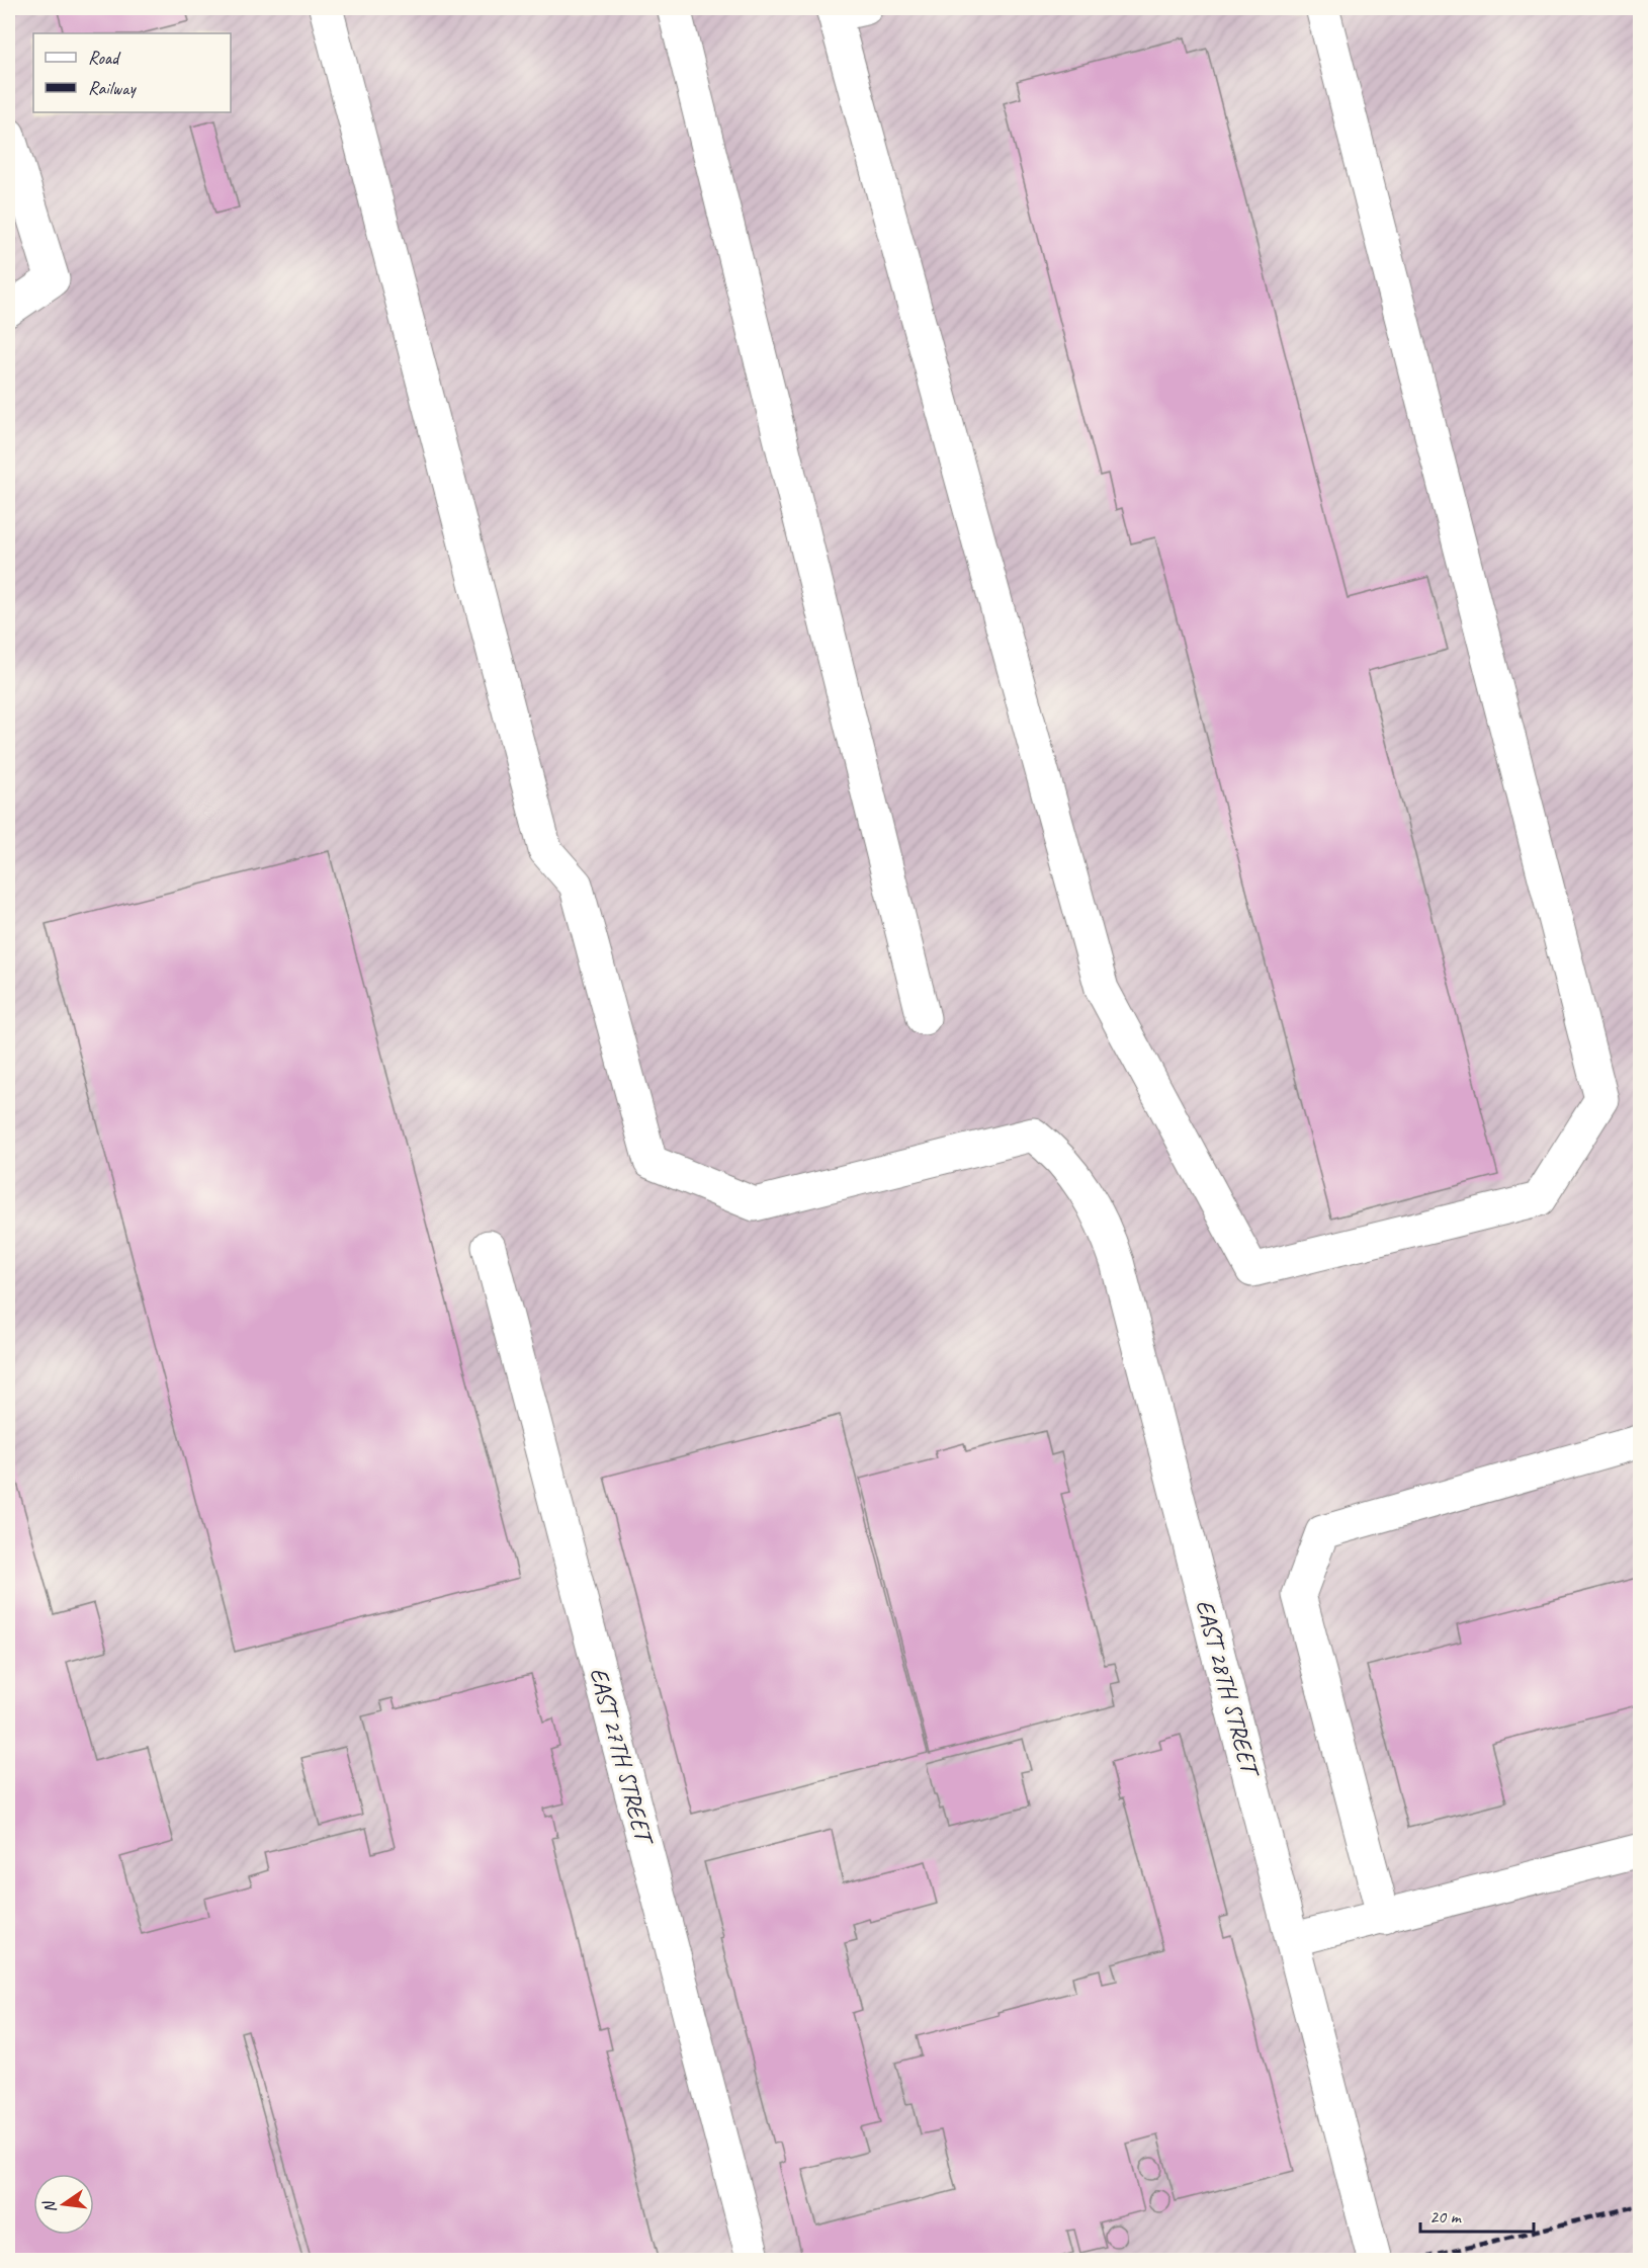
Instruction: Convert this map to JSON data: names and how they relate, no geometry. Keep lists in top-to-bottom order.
{
  "streets": {
    "street": ["EAST 28TH STREET", "EAST 27TH STREET"]
  },
  "legend": ["Road", "Railway"],
  "scale_bar": "20 m",
  "north": "left"
}
